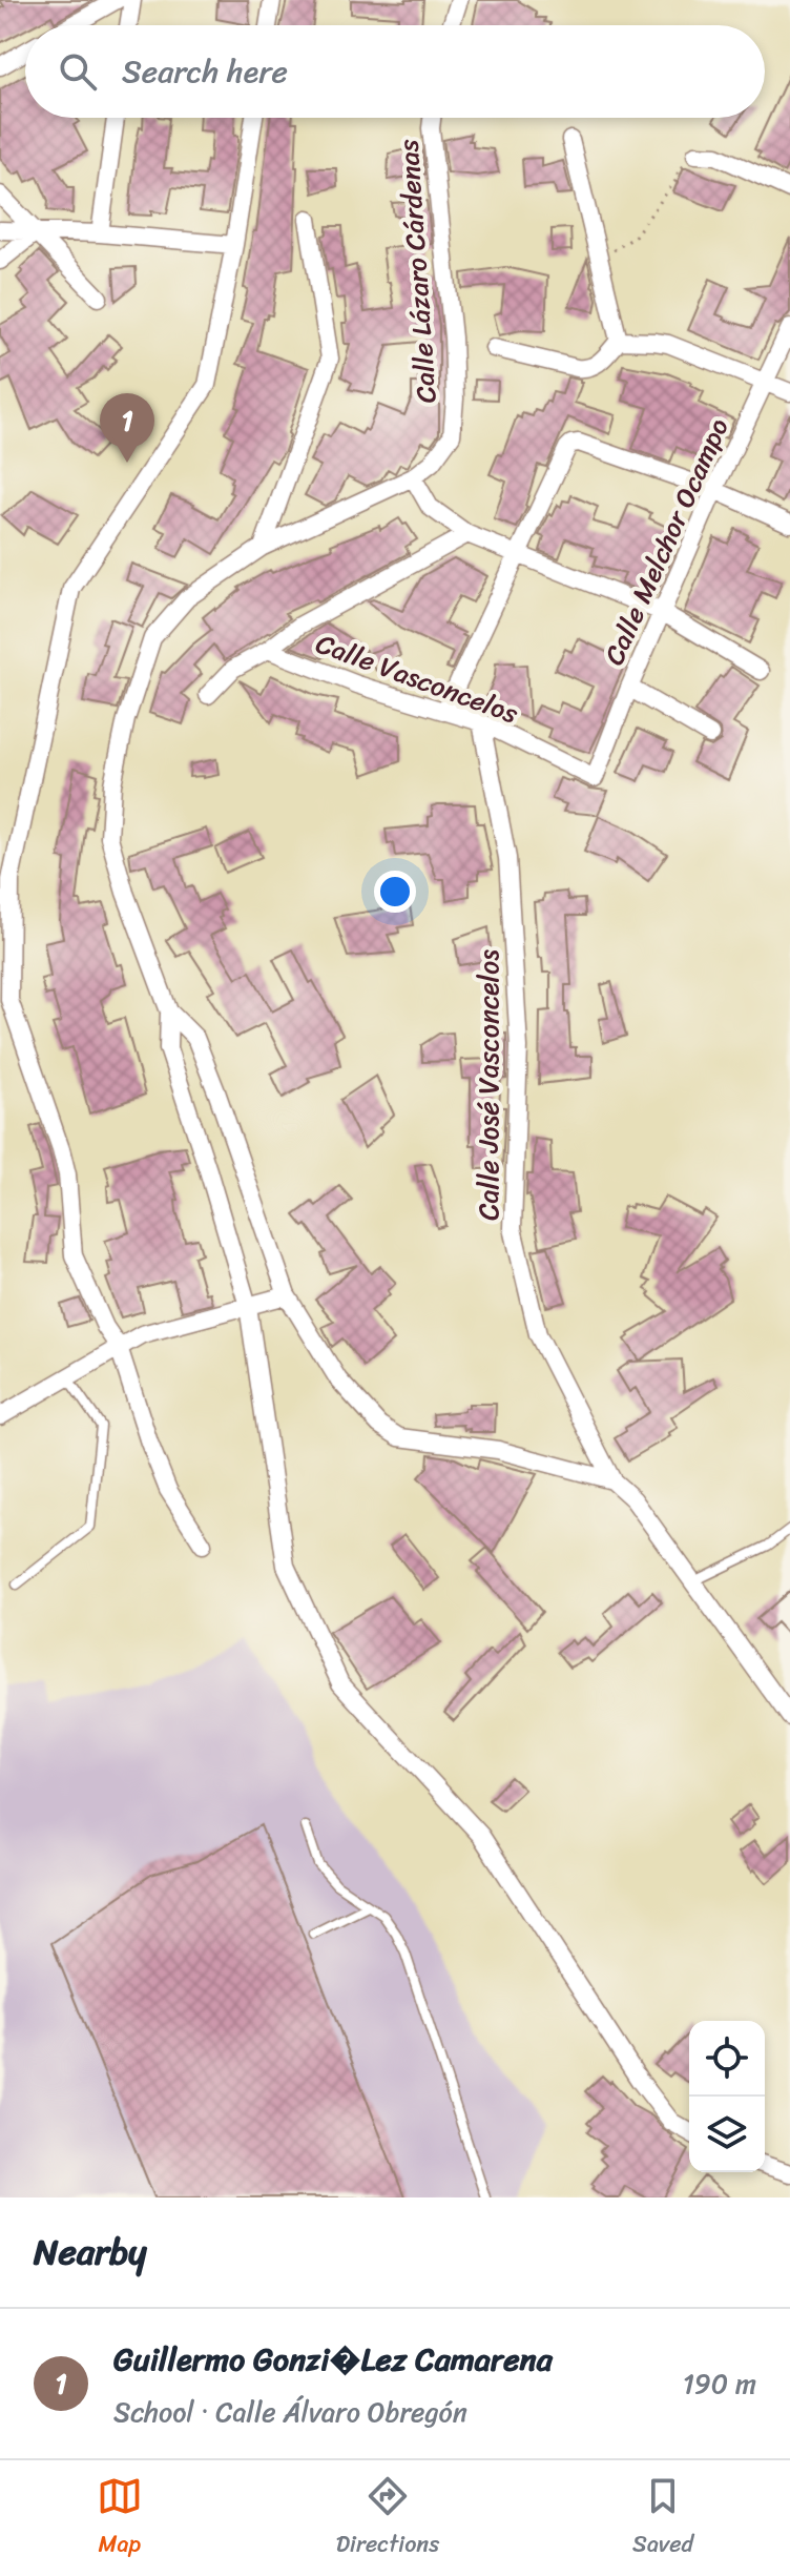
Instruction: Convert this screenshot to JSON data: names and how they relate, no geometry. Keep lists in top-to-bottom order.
{
  "streets": {
    "street": [
      "Calle Lázaro Cárdenas",
      "Calle Melchor Ocampo",
      "Calle Vasconcelos",
      "Calle José Vasconcelos"
    ]
  },
  "crossings": [
    ["Calle Melchor Ocampo", "Calle Vasconcelos"],
    ["Calle Vasconcelos", "Calle José Vasconcelos"]
  ],
  "page": {
    "search": "Search here",
    "pins": "1",
    "heading": "Nearby",
    "list": [
      {
        "mark": "1",
        "name": "Guillermo Gonzi�Lez Camarena",
        "note": "School · Calle Álvaro Obregón",
        "value": "190 m"
      }
    ],
    "nav": ["Map", "Directions", "Saved"]
  }
}
